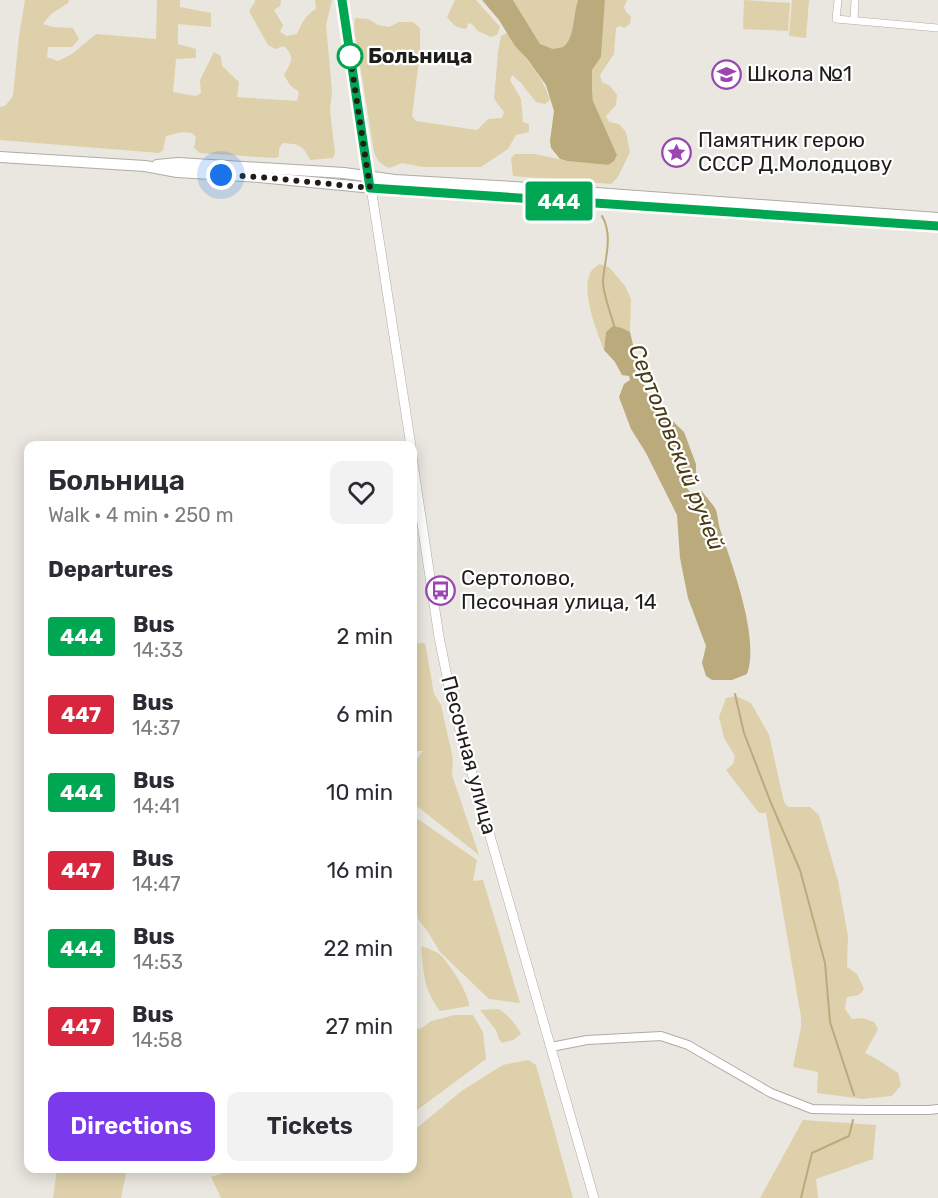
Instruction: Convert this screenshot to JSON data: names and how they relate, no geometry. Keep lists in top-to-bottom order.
{
  "streets": {
    "main road": ["Песочная улица"]
  },
  "water": ["Сертоловский ручей"],
  "places": {
    "other": ["Больница"],
    "school or university": ["Школа №1"],
    "place": ["Памятник герою СССР Д.Молодцову"],
    "bus stop": ["Сертолово, Песочная улица, 14"]
  },
  "lines": ["bus line 444"],
  "page": {
    "on_map": "444",
    "heading": [
      ["Больница", "Walk · 4 min · 250 m"],
      "Departures"
    ],
    "list": [
      {
        "mark": "444",
        "name": "Bus",
        "note": "14:33",
        "value": "2 min"
      },
      {
        "mark": "447",
        "name": "Bus",
        "note": "14:37",
        "value": "6 min"
      },
      {
        "mark": "444",
        "name": "Bus",
        "note": "14:41",
        "value": "10 min"
      },
      {
        "mark": "447",
        "name": "Bus",
        "note": "14:47",
        "value": "16 min"
      },
      {
        "mark": "444",
        "name": "Bus",
        "note": "14:53",
        "value": "22 min"
      },
      {
        "mark": "447",
        "name": "Bus",
        "note": "14:58",
        "value": "27 min"
      }
    ],
    "buttons": ["Directions", "Tickets"]
  }
}
